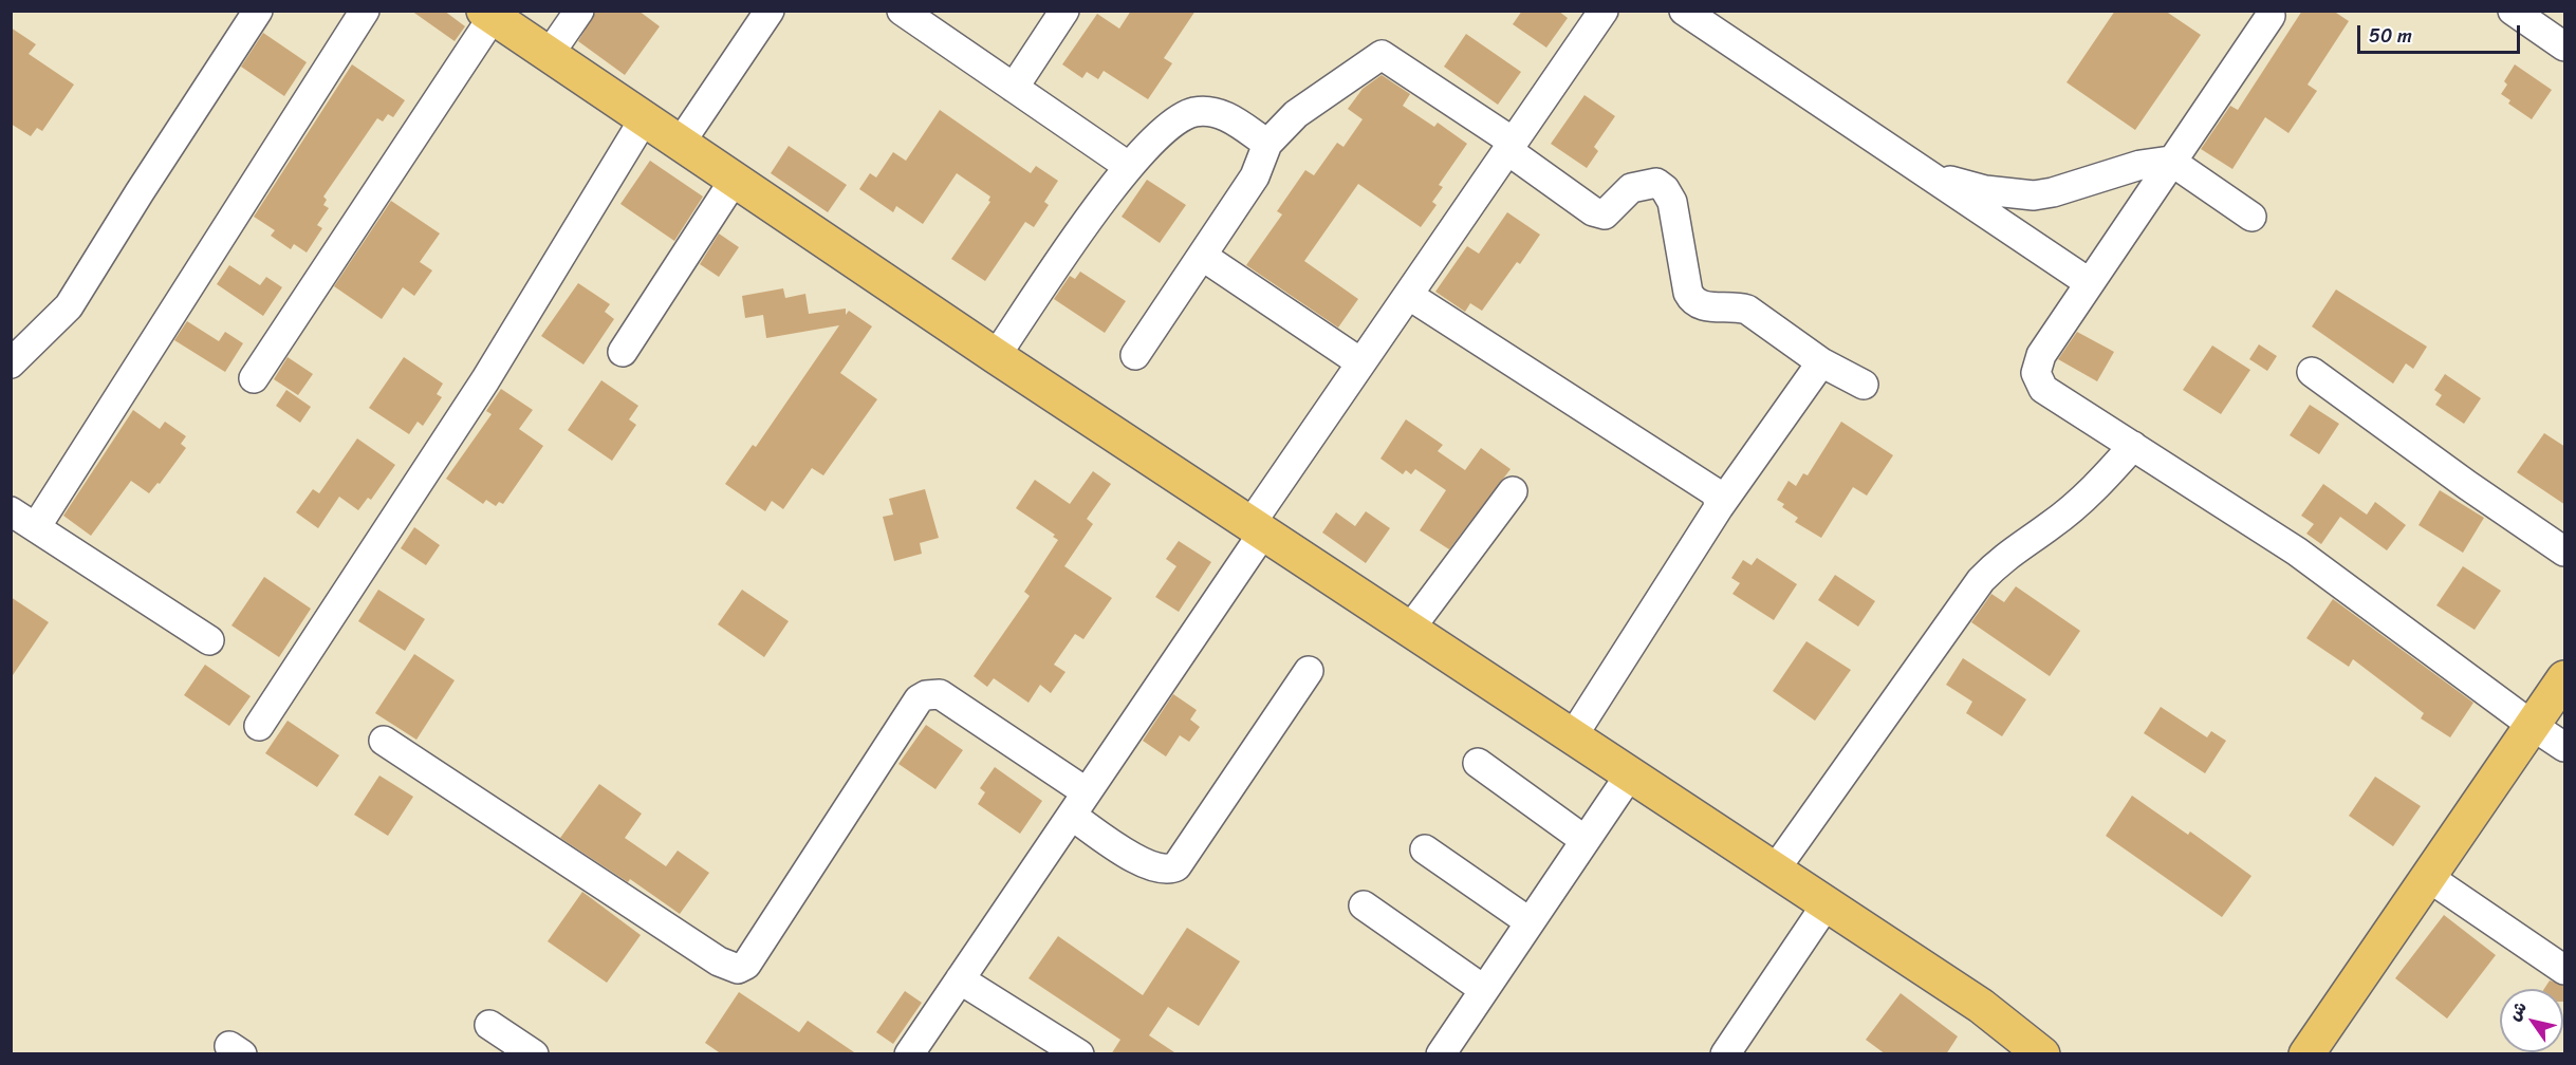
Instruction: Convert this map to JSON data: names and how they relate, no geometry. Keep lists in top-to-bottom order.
{
  "scale_bar": "50 m",
  "north": "top left"
}
